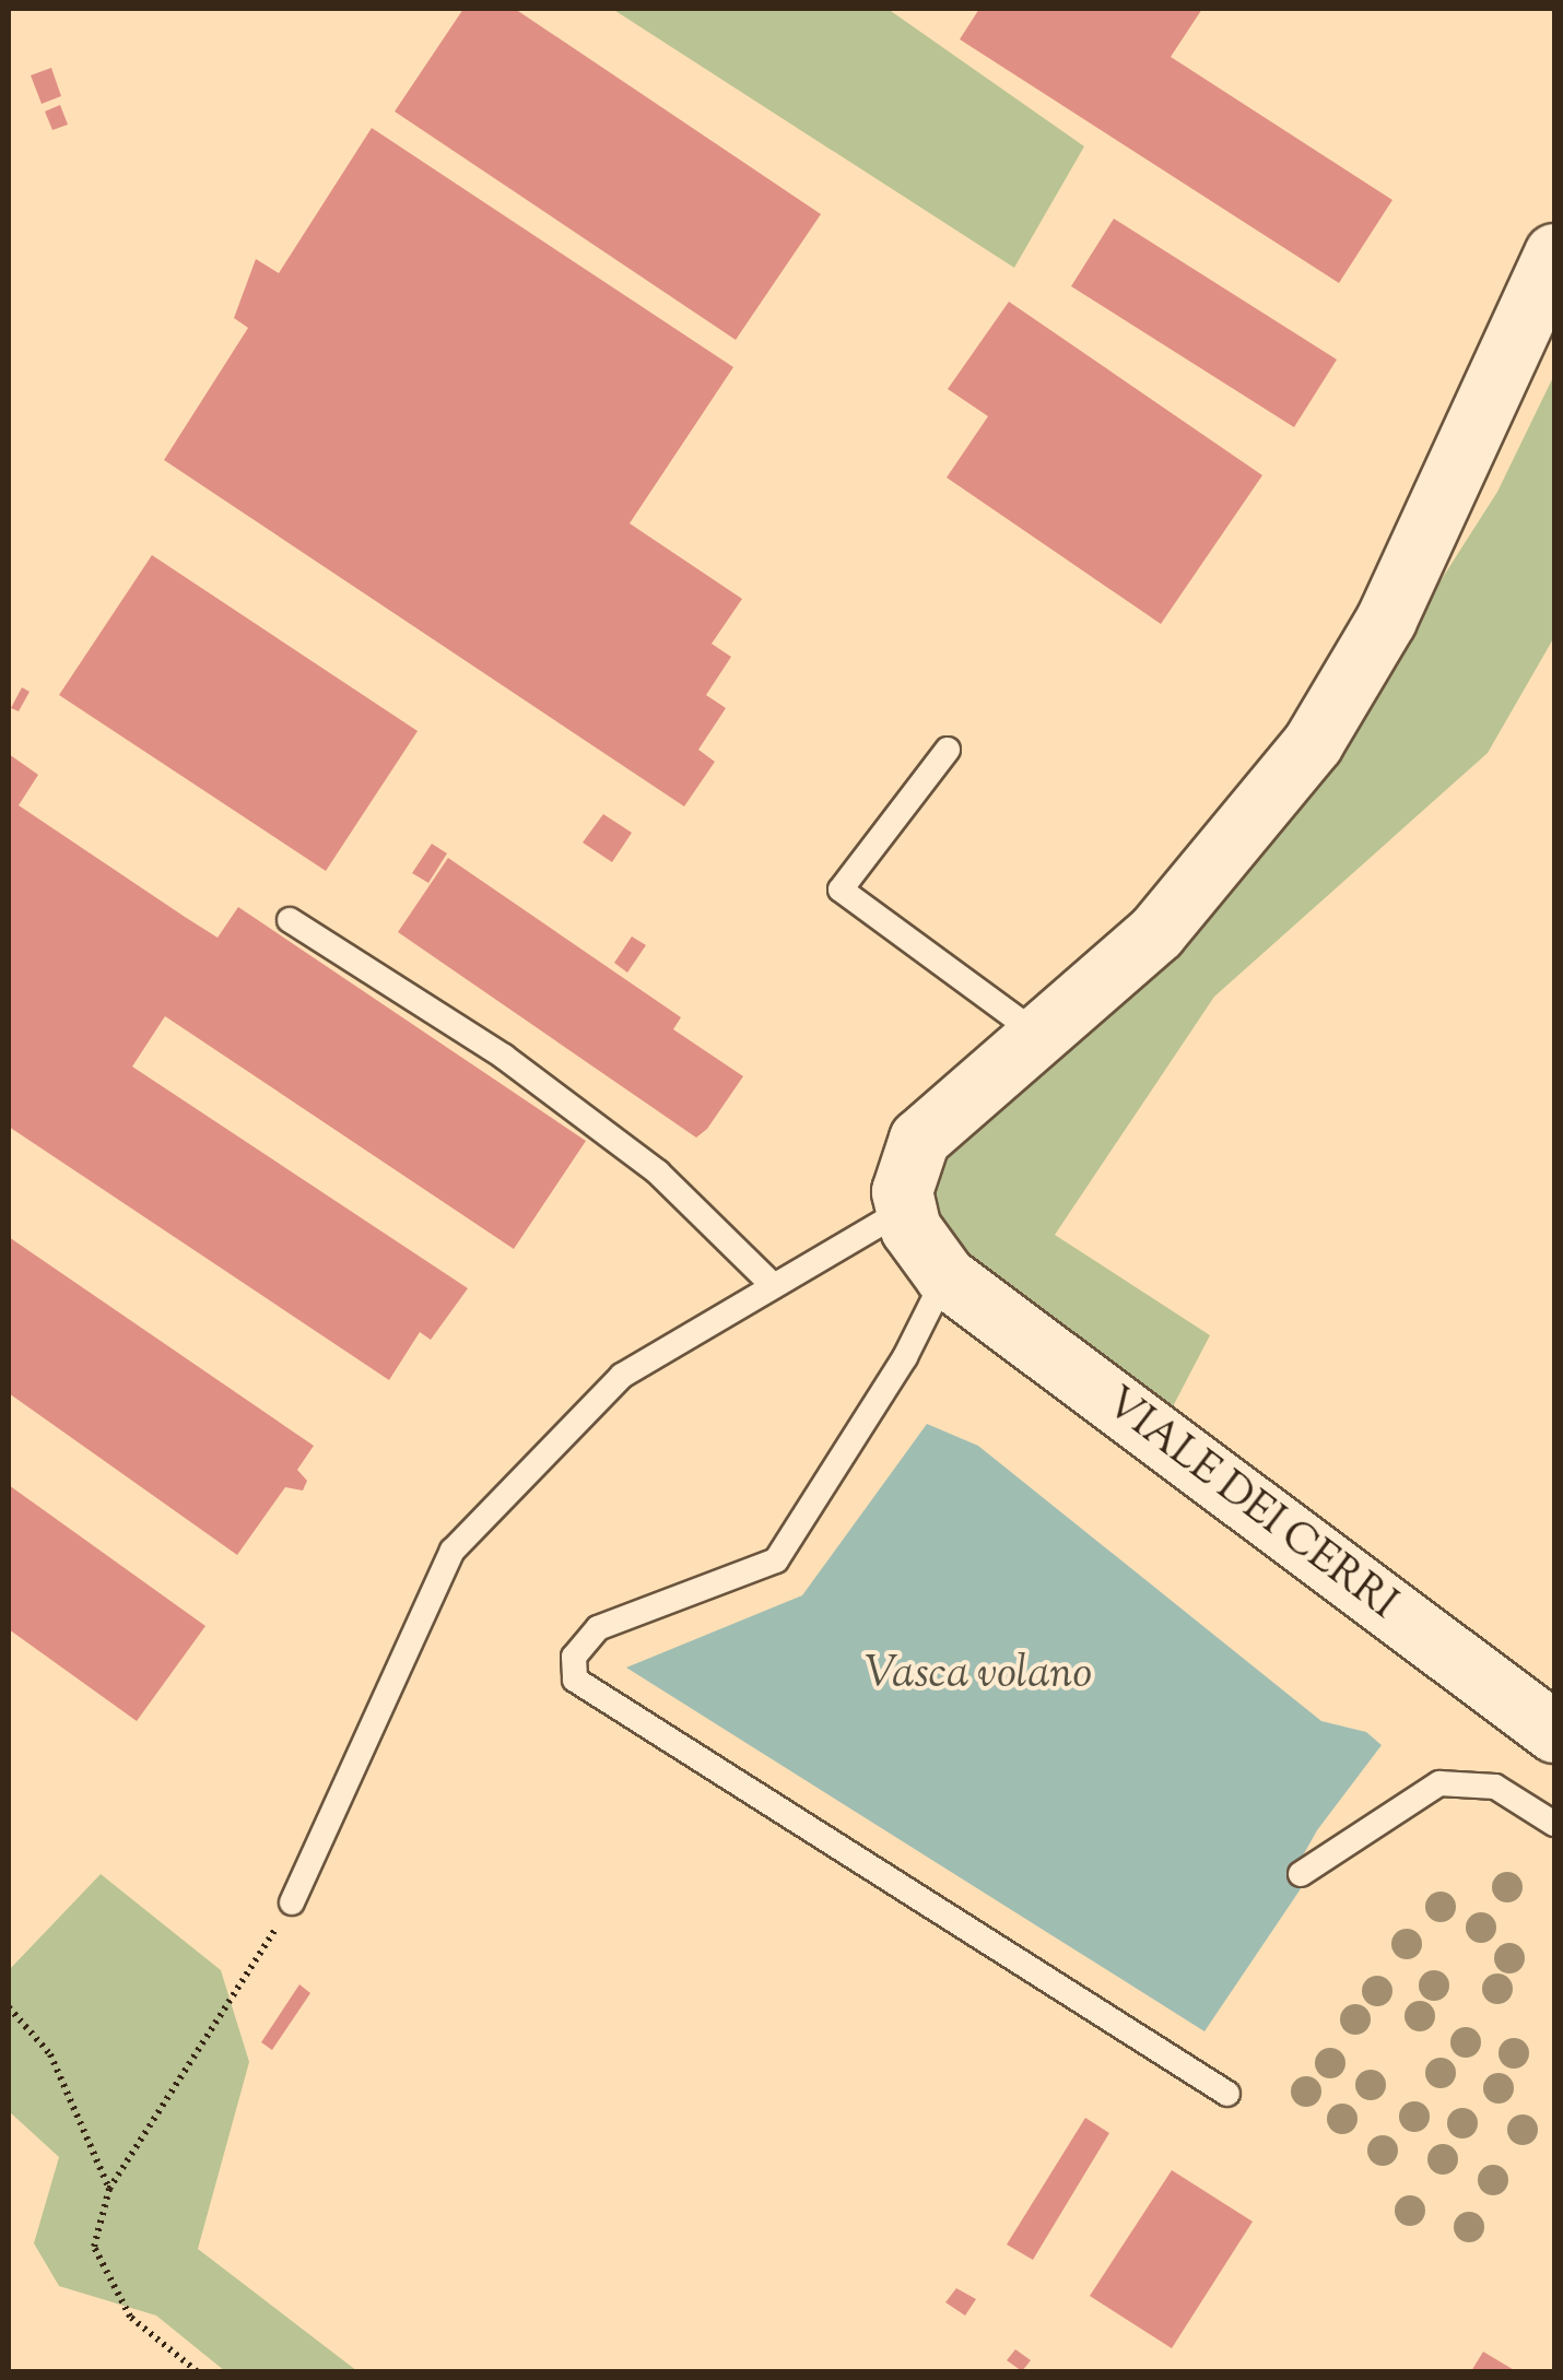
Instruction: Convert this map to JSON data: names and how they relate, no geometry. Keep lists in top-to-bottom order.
{
  "streets": {
    "street": ["VIALE DEI CERRI"]
  },
  "water": ["Vasca volano"]
}
